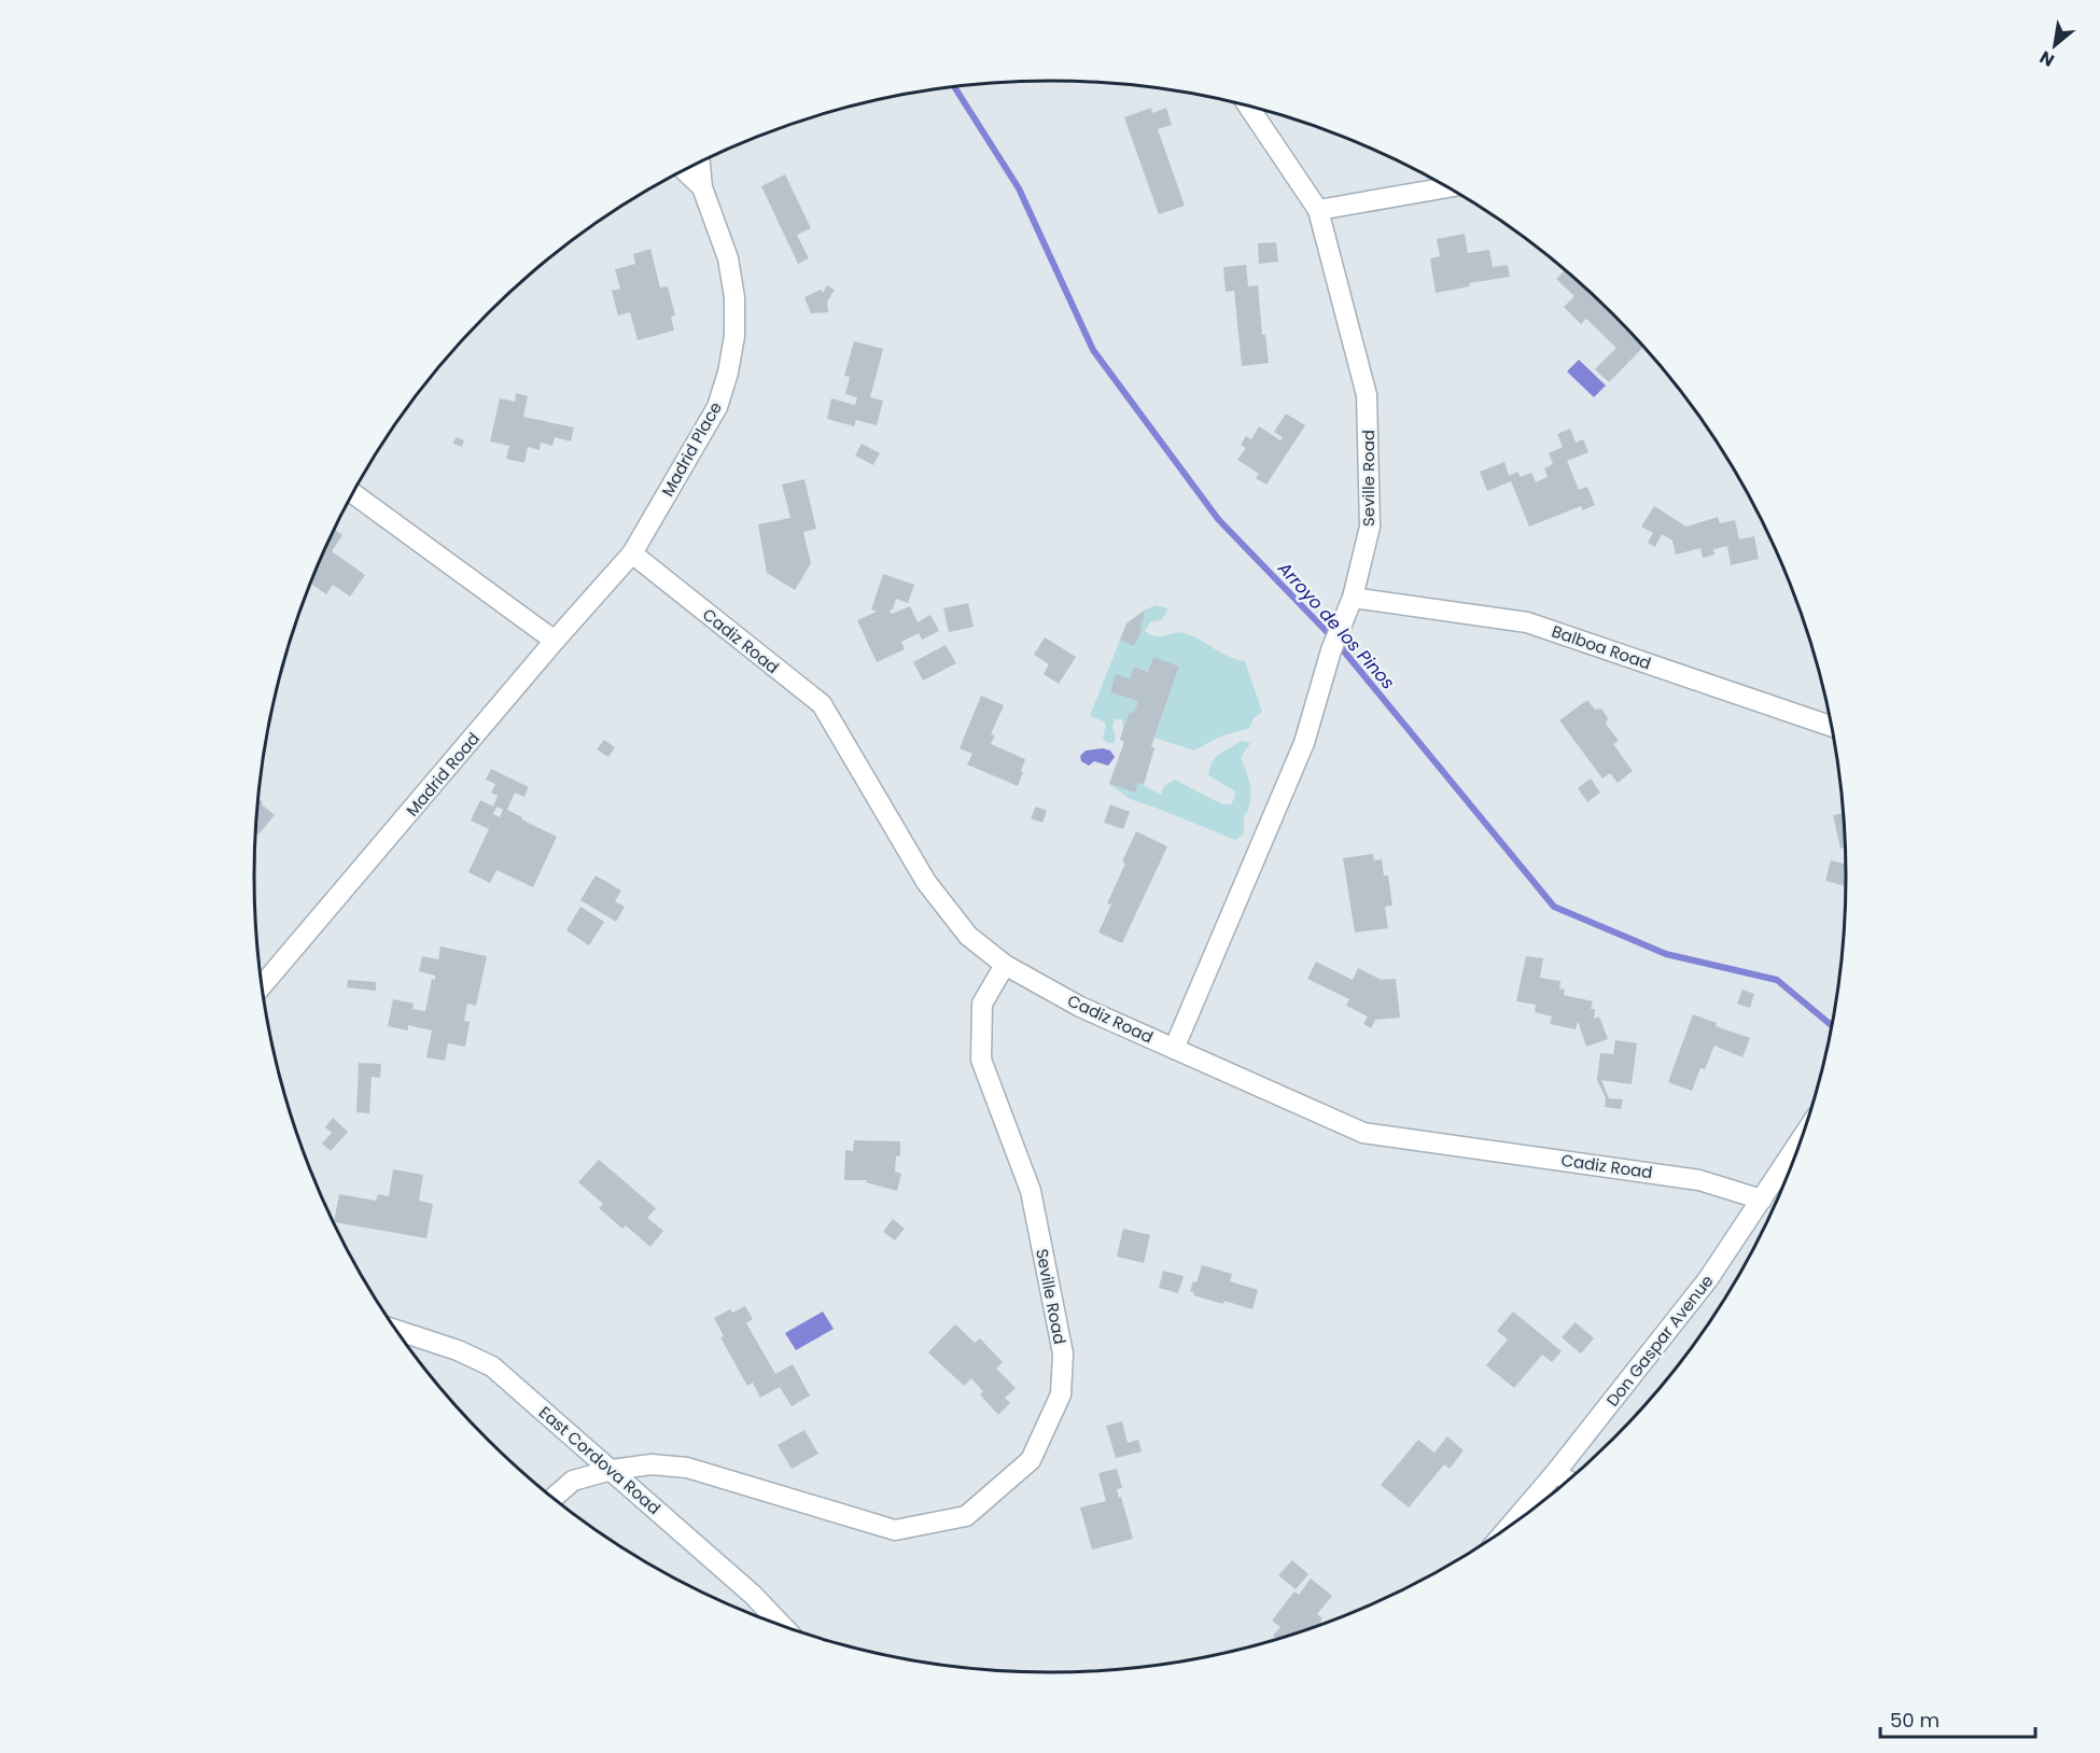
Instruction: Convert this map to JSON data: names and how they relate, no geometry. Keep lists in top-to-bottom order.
{
  "streets": {
    "street": [
      "Madrid Place",
      "Seville Road",
      "Cadiz Road",
      "Balboa Road",
      "Madrid Road",
      "Don Gaspar Avenue",
      "East Cordova Road"
    ]
  },
  "crossings": [
    ["Madrid Place", "Cadiz Road"],
    ["Madrid Place", "Madrid Road"],
    ["Seville Road", "Cadiz Road"],
    ["Seville Road", "Balboa Road"],
    ["Seville Road", "East Cordova Road"],
    ["Cadiz Road", "Madrid Road"],
    ["Cadiz Road", "Don Gaspar Avenue"]
  ],
  "water": ["Arroyo de los Pinos"],
  "scale_bar": "50 m",
  "north": "bottom left"
}
